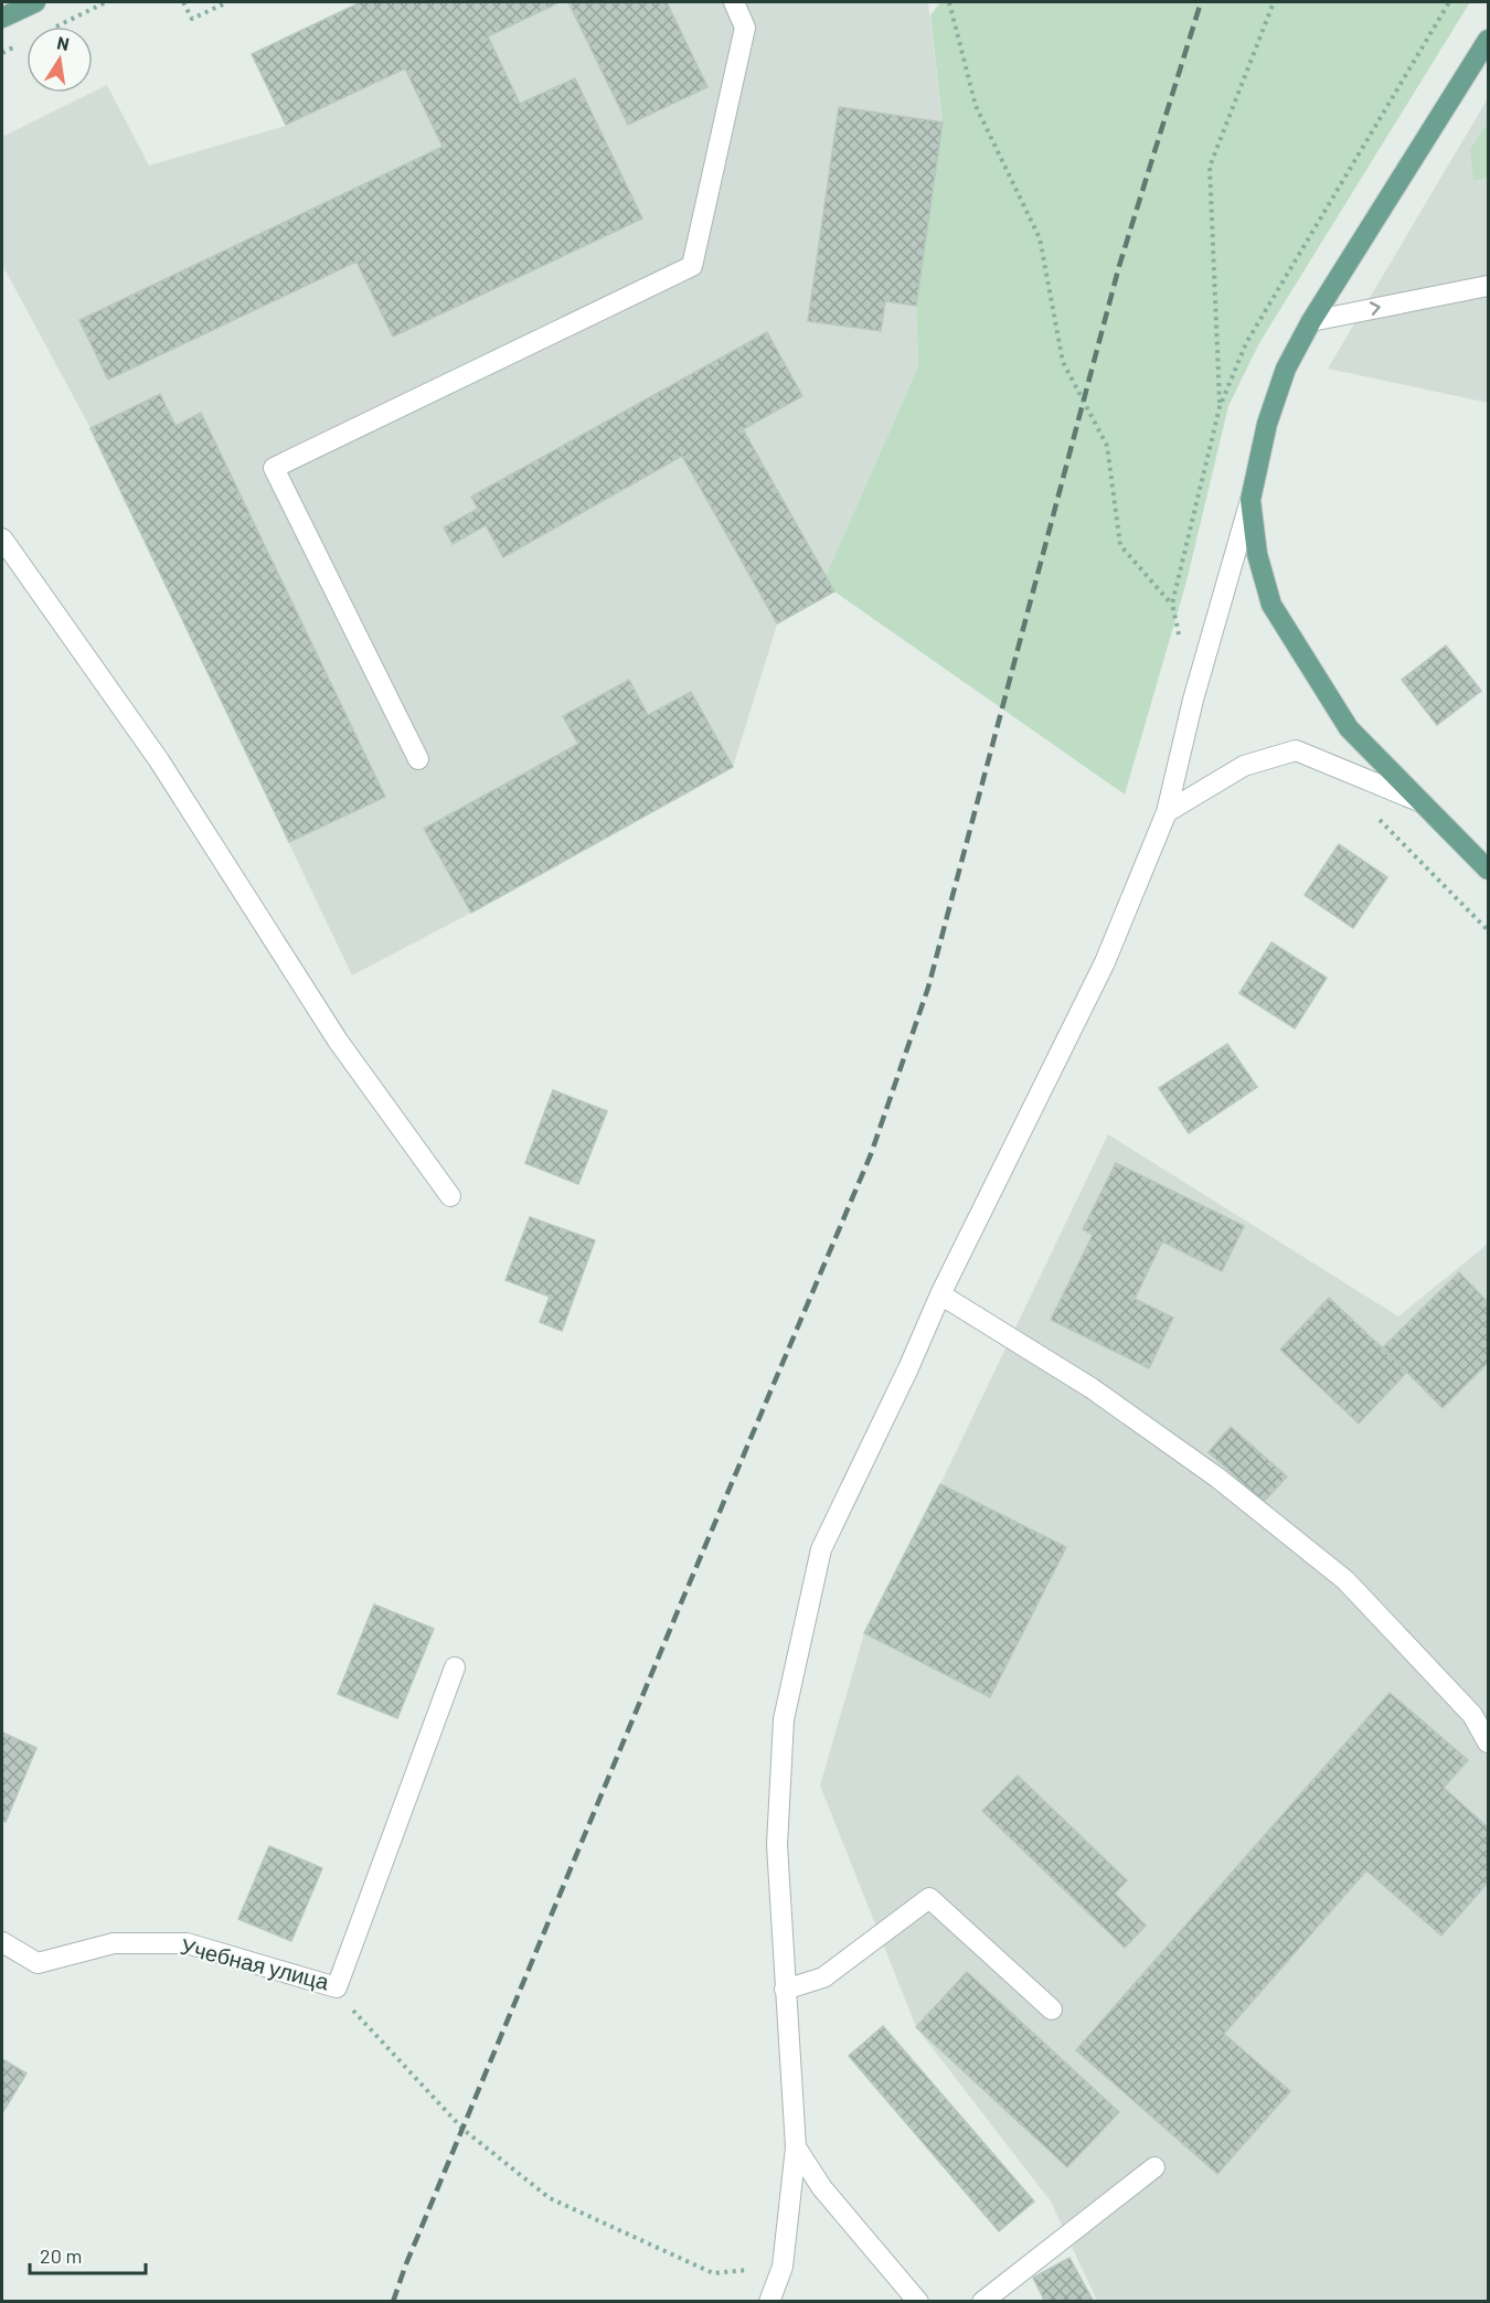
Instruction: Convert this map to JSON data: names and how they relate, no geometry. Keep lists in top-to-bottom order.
{
  "streets": {
    "street": ["Учебная улица"]
  },
  "scale_bar": "20 m",
  "north": "top"
}
